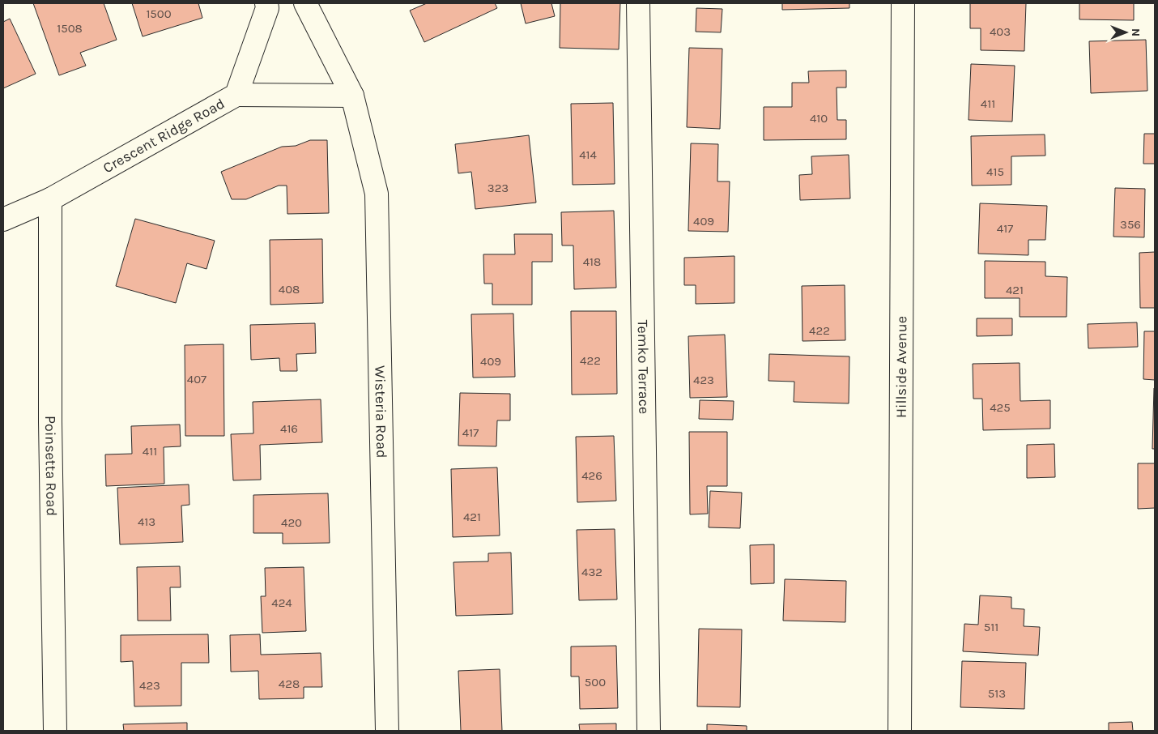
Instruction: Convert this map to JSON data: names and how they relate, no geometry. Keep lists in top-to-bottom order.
{
  "streets": {
    "street": [
      "Crescent Ridge Road",
      "Temko Terrace",
      "Hillside Avenue",
      "Wisteria Road",
      "Poinsetta Road"
    ]
  },
  "crossings": [
    ["Crescent Ridge Road", "Poinsetta Road"]
  ],
  "house_numbers": [
    "1500",
    "1508",
    "403",
    "411",
    "410",
    "414",
    "415",
    "323",
    "409",
    "356",
    "417",
    "418",
    "408",
    "421",
    "422",
    "422",
    "409",
    "407",
    "423",
    "425",
    "416",
    "417",
    "411",
    "426",
    "421",
    "413",
    "420",
    "432",
    "424",
    "511",
    "500",
    "428",
    "423",
    "513"
  ],
  "north": "right"
}
